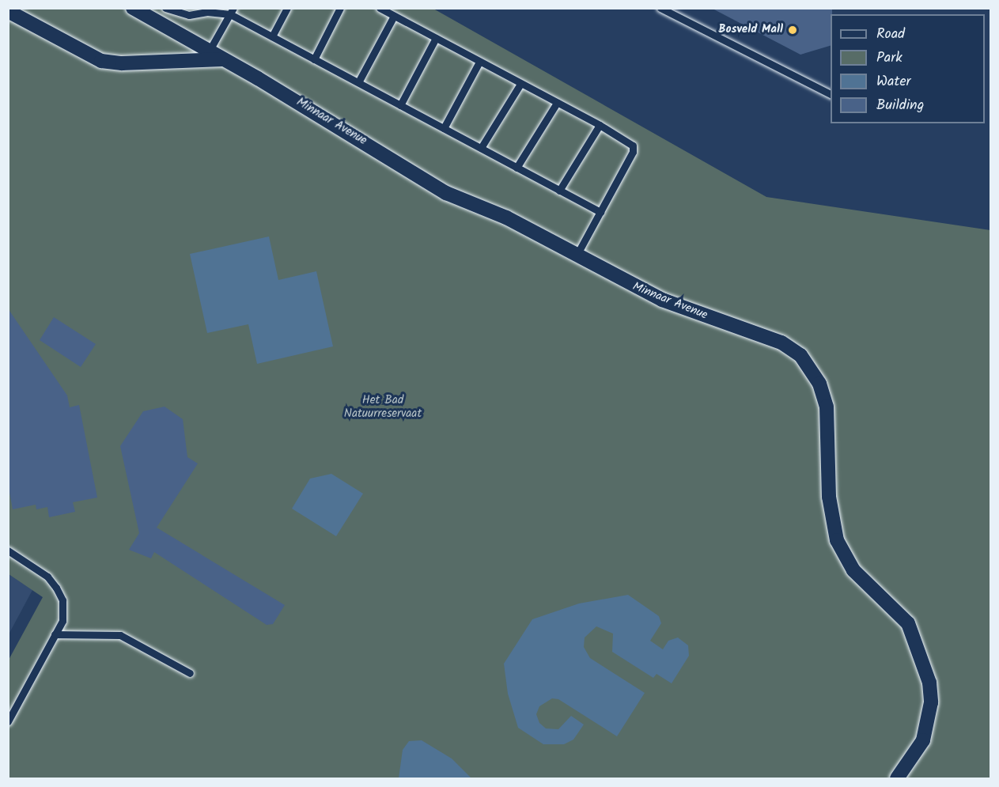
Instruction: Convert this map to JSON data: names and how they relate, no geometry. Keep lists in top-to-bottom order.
{
  "streets": {
    "street": ["Minnaar Avenue"]
  },
  "parks": ["Het Bad Natuurreservaat"],
  "places": ["Bosveld Mall"],
  "legend": [
    "Road",
    "Park",
    "Water",
    "Building"
  ]
}
